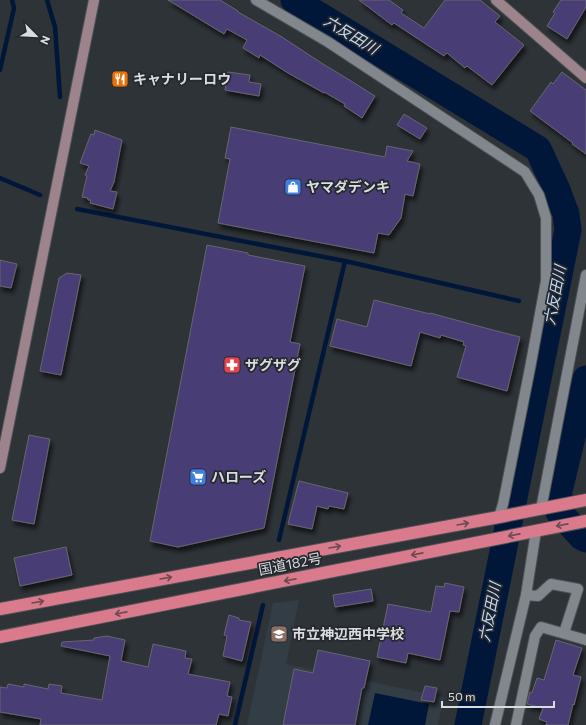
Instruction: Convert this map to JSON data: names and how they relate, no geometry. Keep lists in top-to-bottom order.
{
  "streets": {
    "highway": ["国道182号"]
  },
  "water": ["六反田川"],
  "places": {
    "restaurant": ["キャナリーロウ"],
    "shop": ["ヤマダデンキ"],
    "pharmacy": ["ザグザグ"],
    "supermarket": ["ハローズ"],
    "school or university": ["市立神辺西中学校"]
  },
  "scale_bar": "50 m",
  "north": "bottom right"
}
